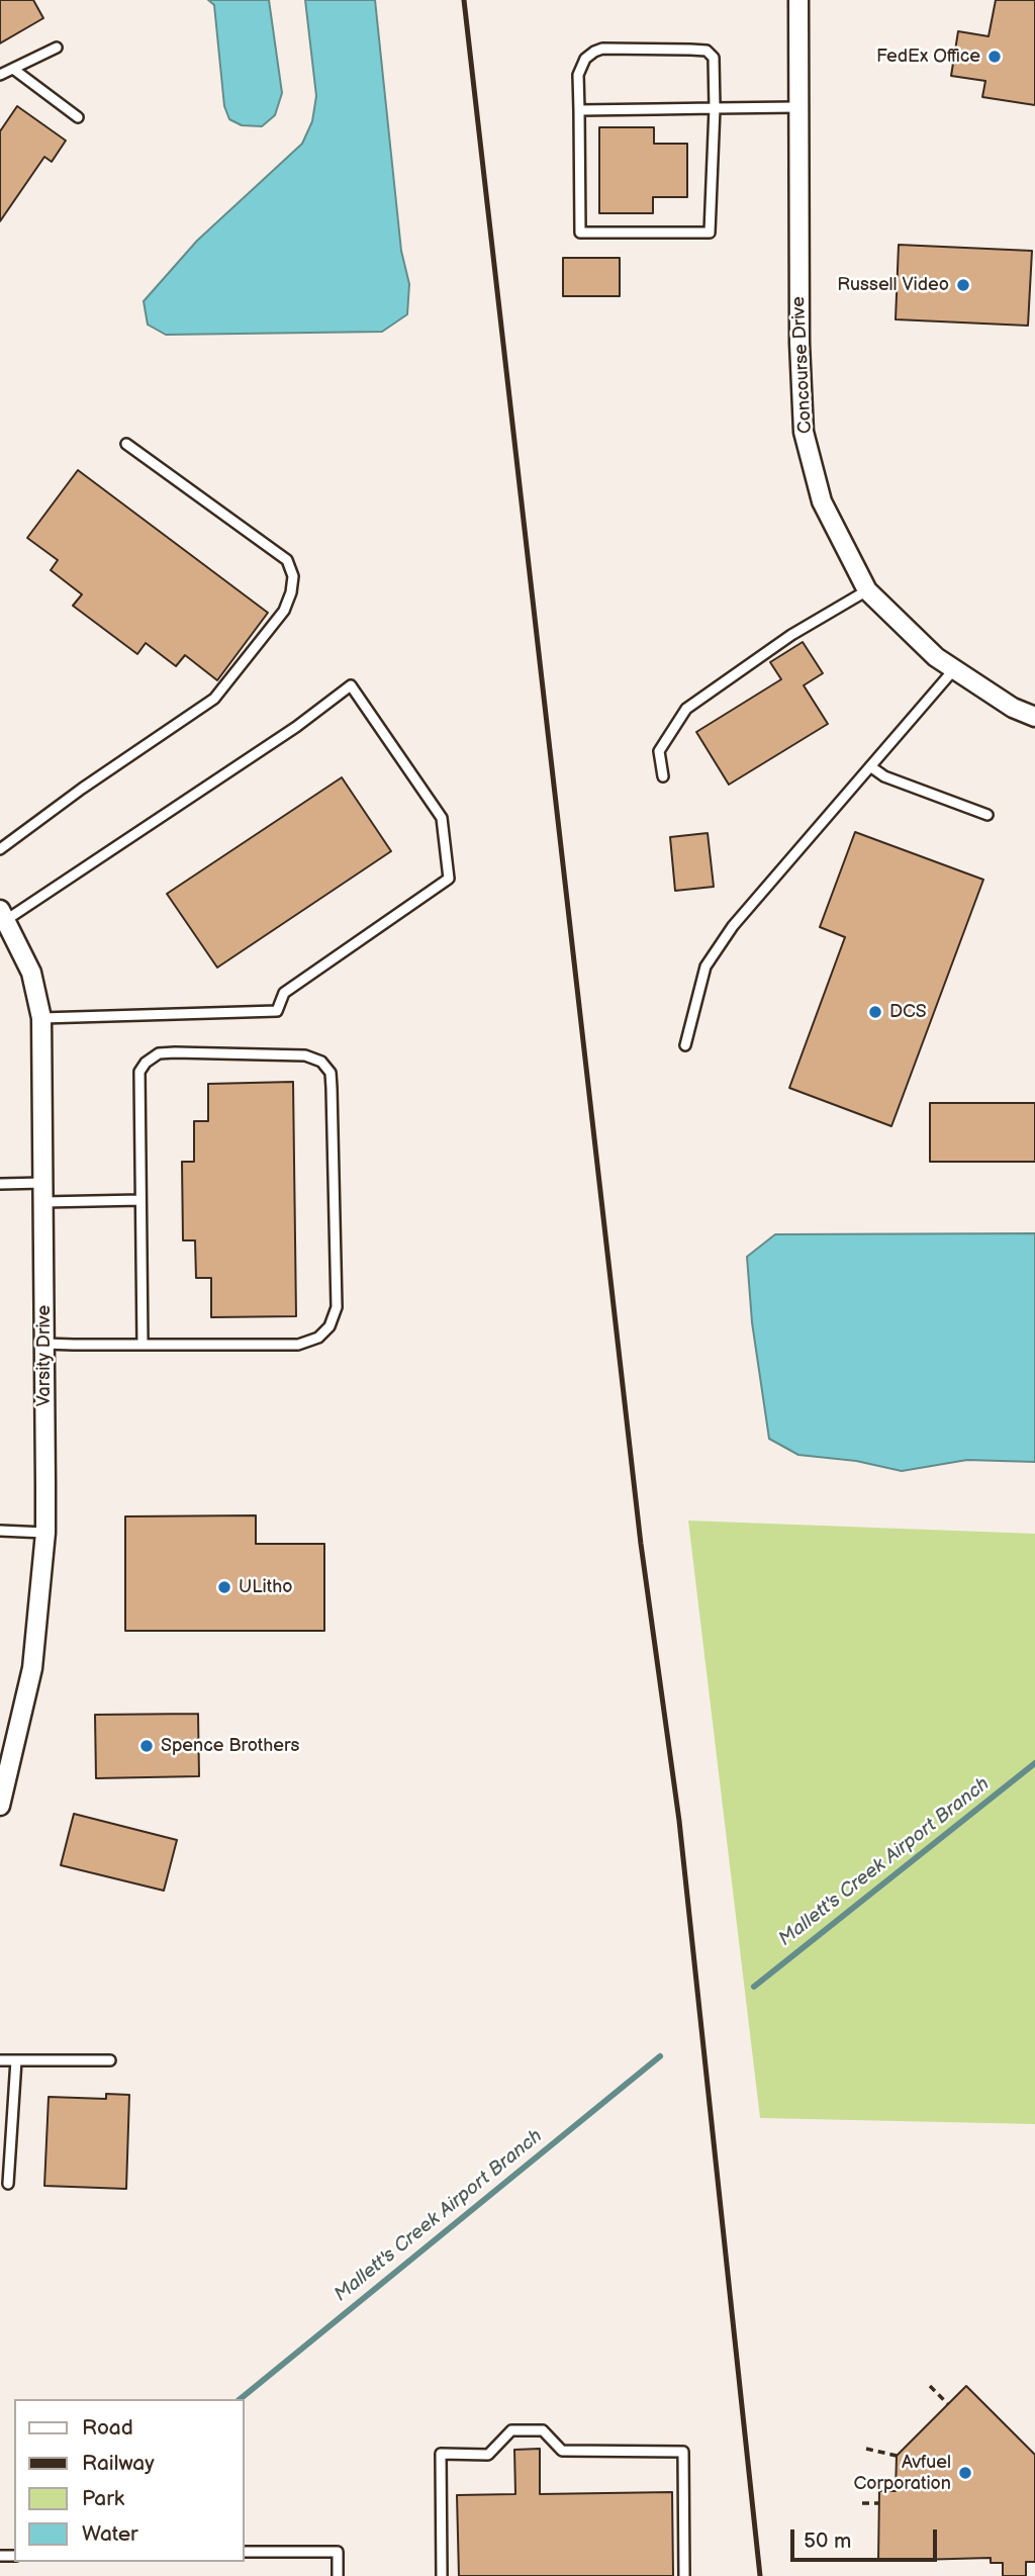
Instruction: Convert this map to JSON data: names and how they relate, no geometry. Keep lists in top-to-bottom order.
{
  "streets": {
    "street": ["Concourse Drive", "Varsity Drive"]
  },
  "water": ["Mallett's Creek Airport Branch"],
  "places": [
    "FedEx Office",
    "Russell Video",
    "DCS",
    "ULitho",
    "Spence Brothers",
    "Avfuel Corporation"
  ],
  "legend": [
    "Road",
    "Railway",
    "Park",
    "Water"
  ],
  "scale_bar": "50 m"
}
